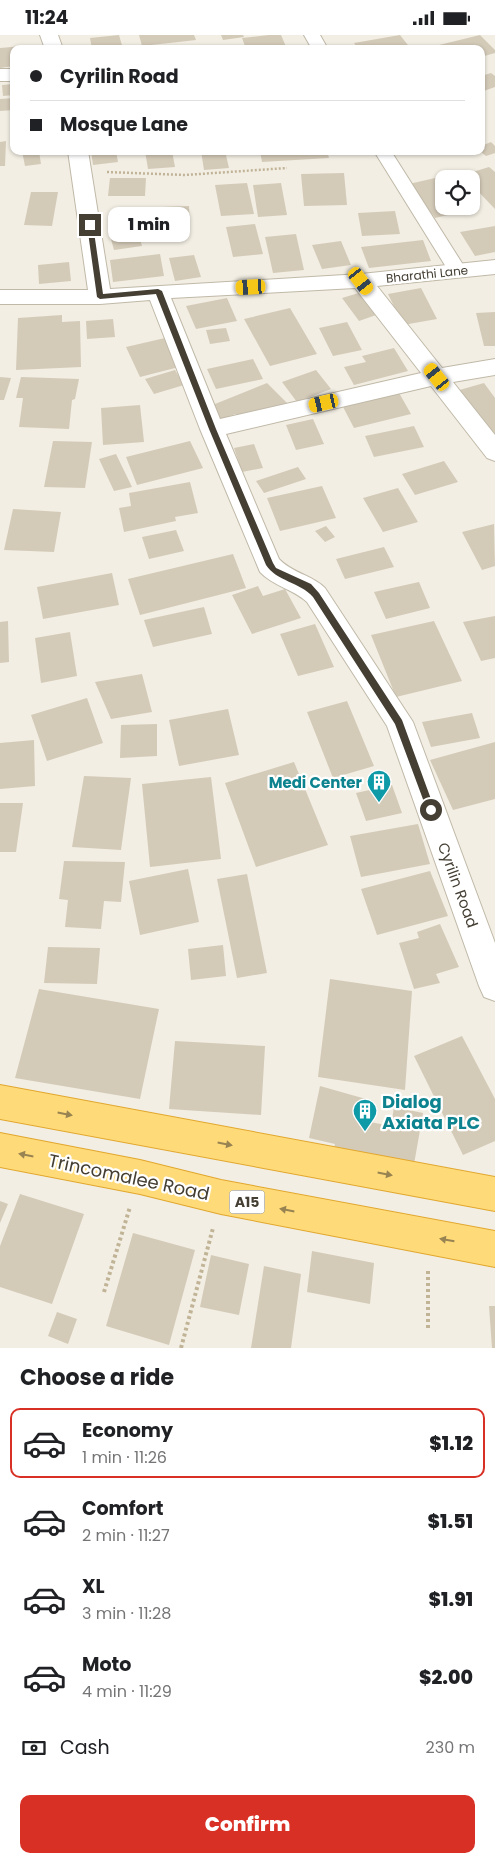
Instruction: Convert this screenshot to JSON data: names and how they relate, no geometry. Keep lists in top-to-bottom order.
{
  "streets": {
    "highway": ["Trincomalee Road", "A15"],
    "street": ["Bharathi Lane", "Cyrilin Road"]
  },
  "crossings": [
    ["Bharathi Lane", "Cyrilin Road"]
  ],
  "places": {
    "building": ["Medi Center", "Dialog Axiata PLC"]
  },
  "page": {
    "status": "11:24",
    "banner": ["Cyrilin Road", "Mosque Lane"],
    "bubble": "1 min",
    "heading": "Choose a ride",
    "list": [
      {
        "name": "Economy",
        "note": "1 min · 11:26",
        "value": "$1.12"
      },
      {
        "name": "Comfort",
        "note": "2 min · 11:27",
        "value": "$1.51"
      },
      {
        "name": "XL",
        "note": "3 min · 11:28",
        "value": "$1.91"
      },
      {
        "name": "Moto",
        "note": "4 min · 11:29",
        "value": "$2.00"
      }
    ],
    "pay": ["Cash", "230 m"],
    "buttons": "Confirm"
  }
}
